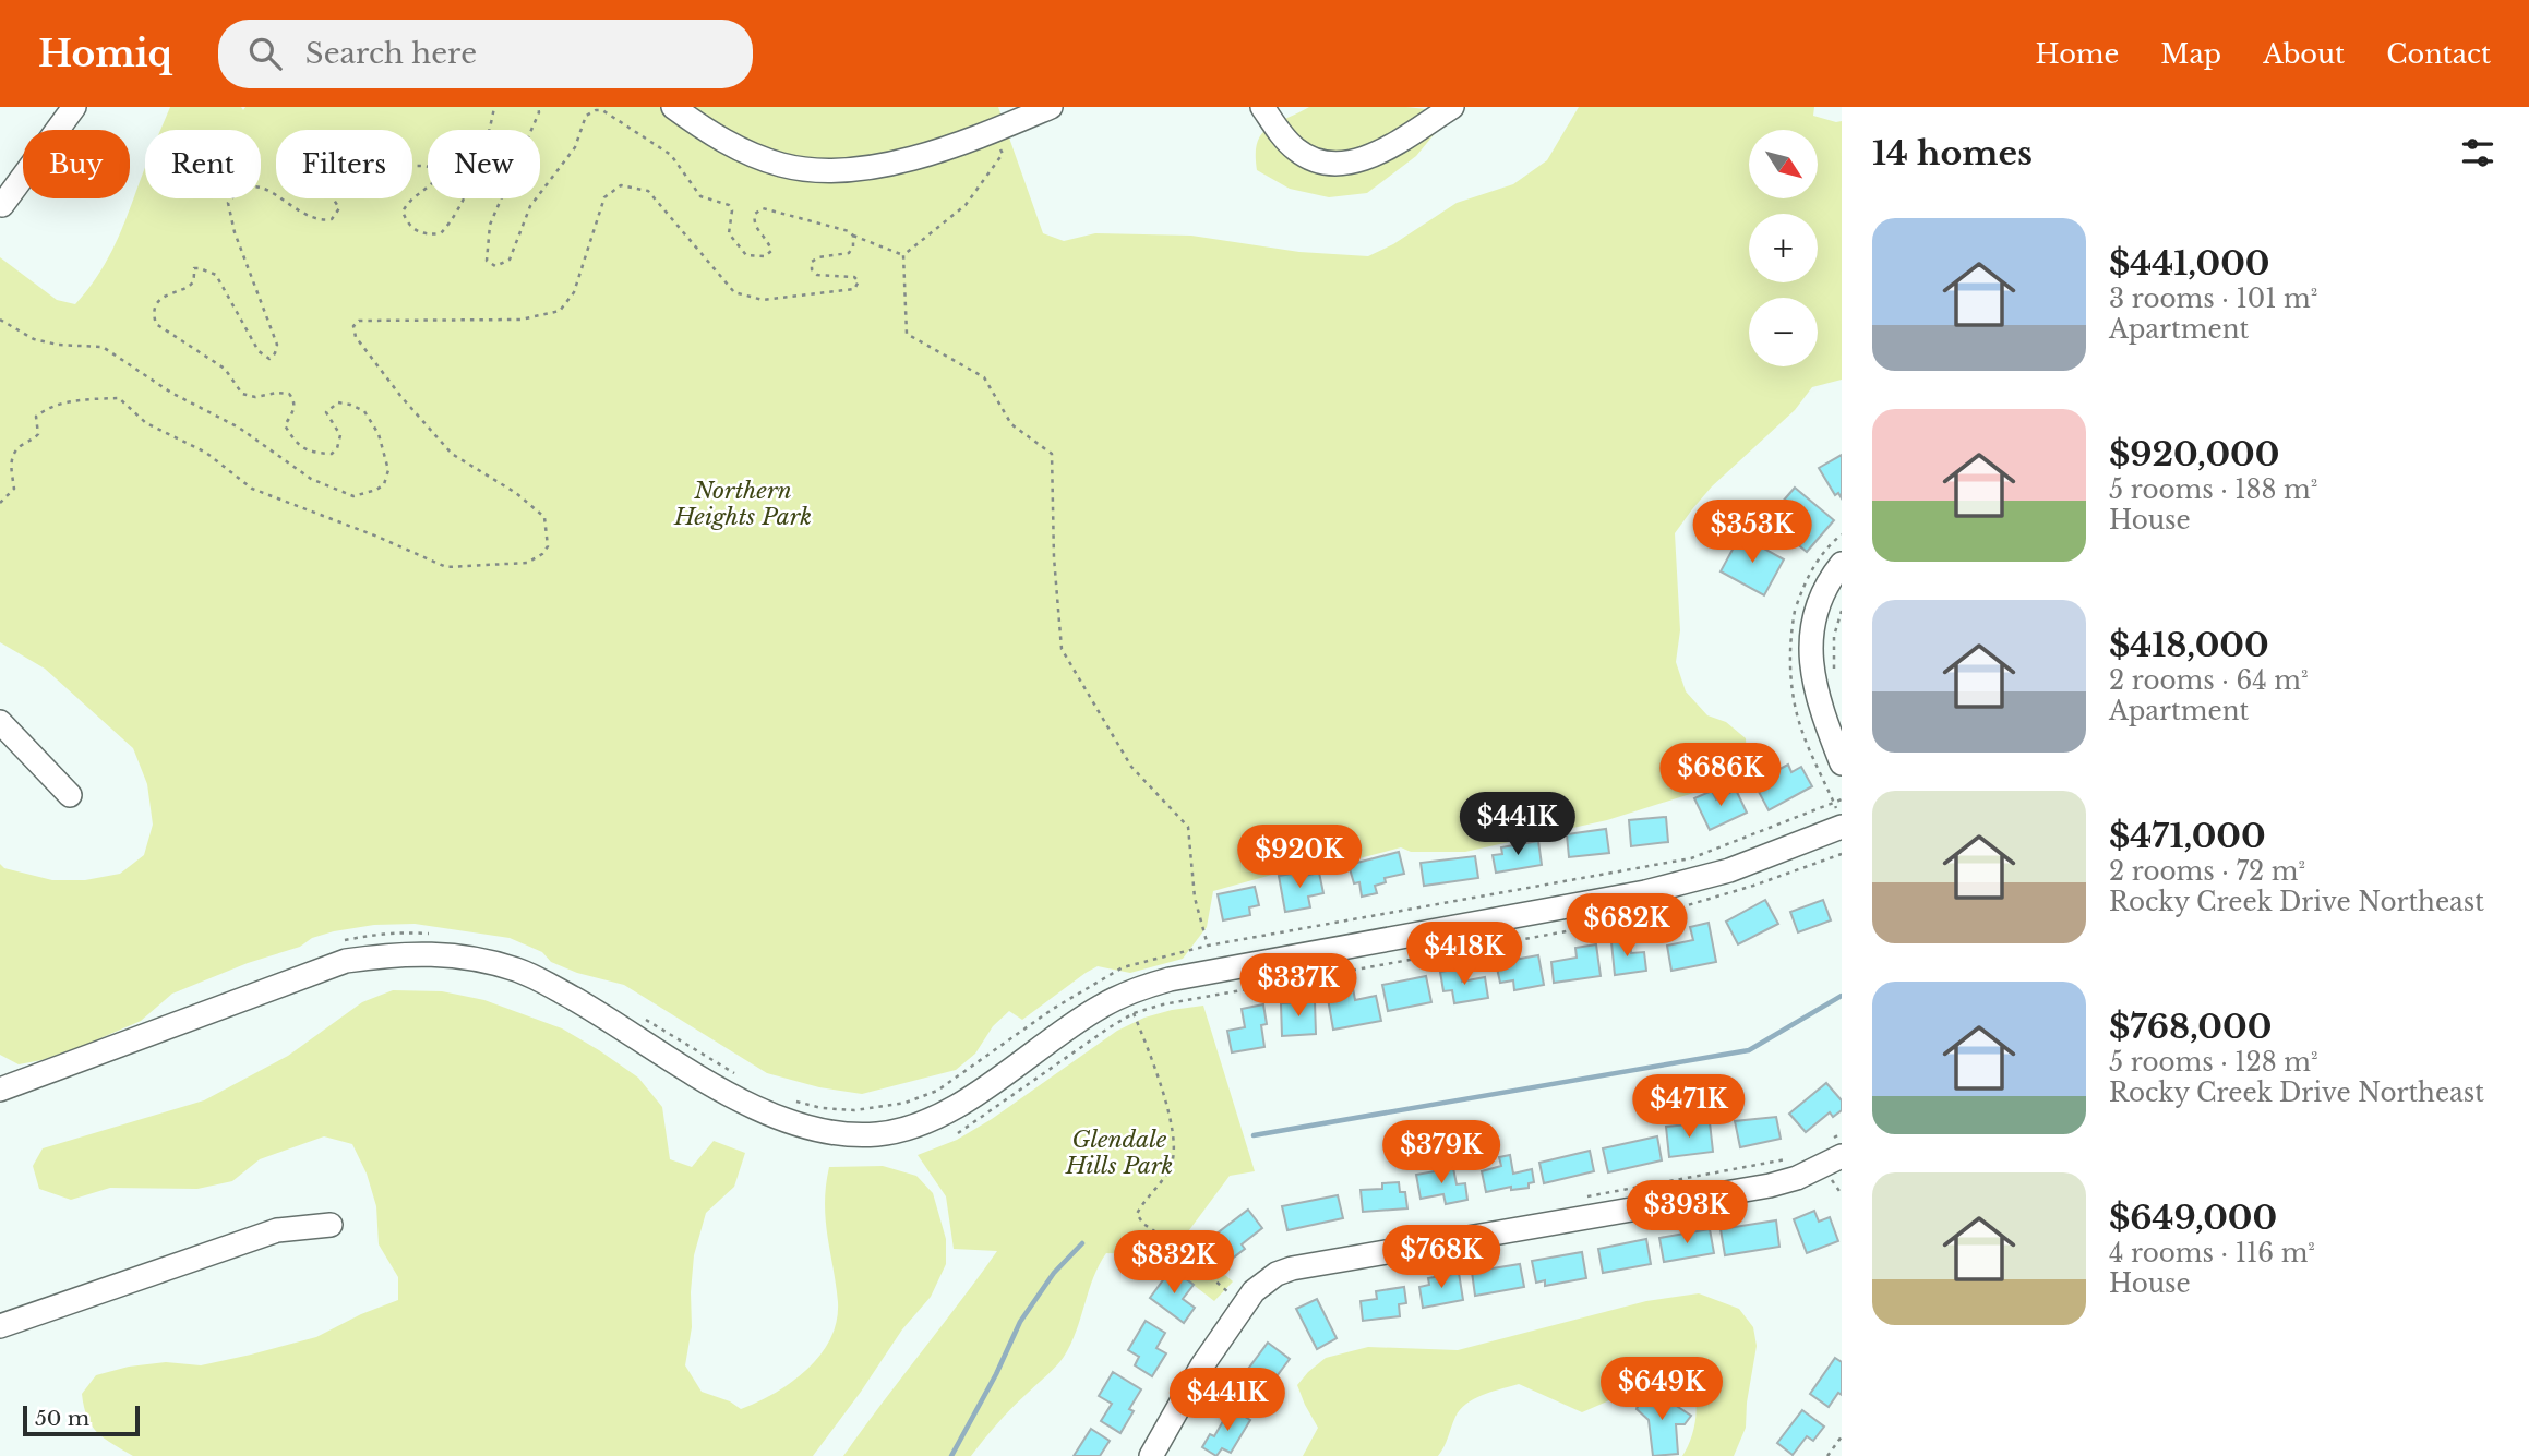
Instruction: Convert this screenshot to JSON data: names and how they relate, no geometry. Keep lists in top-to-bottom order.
{
  "parks": ["Northern Heights Park", "Glendale Hills Park"],
  "scale_bar": "50 m",
  "north": "bottom right",
  "page": {
    "header": "Homiq",
    "search": "Search here",
    "nav": [
      "Home",
      "Map",
      "About",
      "Contact"
    ],
    "heading": "14 homes",
    "map_buttons": ["+", "−"],
    "chip": [
      "Buy",
      "Rent",
      "Filters",
      "New"
    ],
    "list": [
      {
        "name": "$441,000",
        "note": "3 rooms · 101 m² · Apartment"
      },
      {
        "name": "$920,000",
        "note": "5 rooms · 188 m² · House"
      },
      {
        "name": "$418,000",
        "note": "2 rooms · 64 m² · Apartment"
      },
      {
        "name": "$471,000",
        "note": "2 rooms · 72 m² · Rocky Creek Drive Northeast"
      },
      {
        "name": "$768,000",
        "note": "5 rooms · 128 m² · Rocky Creek Drive Northeast"
      },
      {
        "name": "$649,000",
        "note": "4 rooms · 116 m² · House"
      }
    ],
    "price": [
      "$353K",
      "$686K",
      "$441K",
      "$920K",
      "$682K",
      "$418K",
      "$337K",
      "$471K",
      "$379K",
      "$393K",
      "$768K",
      "$832K",
      "$649K",
      "$441K"
    ],
    "scale": "50 m"
  }
}
